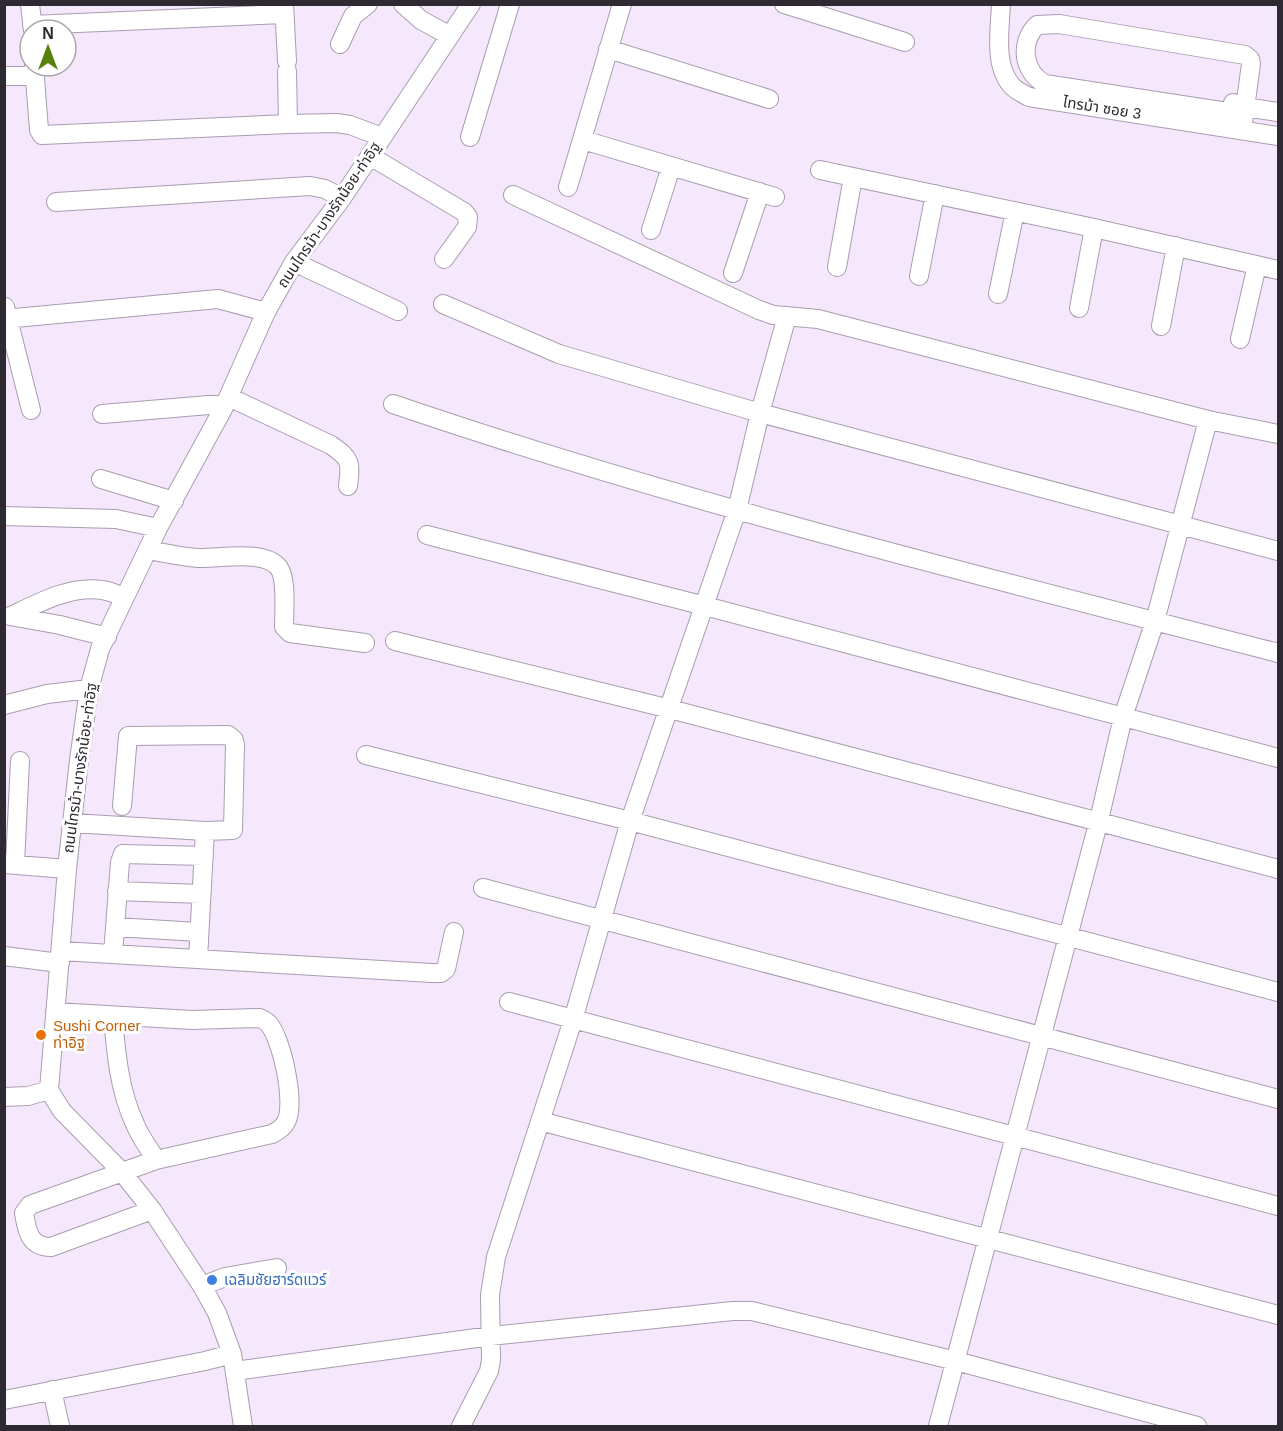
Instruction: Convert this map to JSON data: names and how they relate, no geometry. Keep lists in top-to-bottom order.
{
  "streets": {
    "street": ["ไทรม้า ซอย 3", "ถนนไทรม้า-บางรักน้อย-ท่าอิฐ"]
  },
  "places": ["Sushi Corner ท่าอิฐ", "เฉลิมชัยฮาร์ดแวร์"],
  "north": "top"
}
